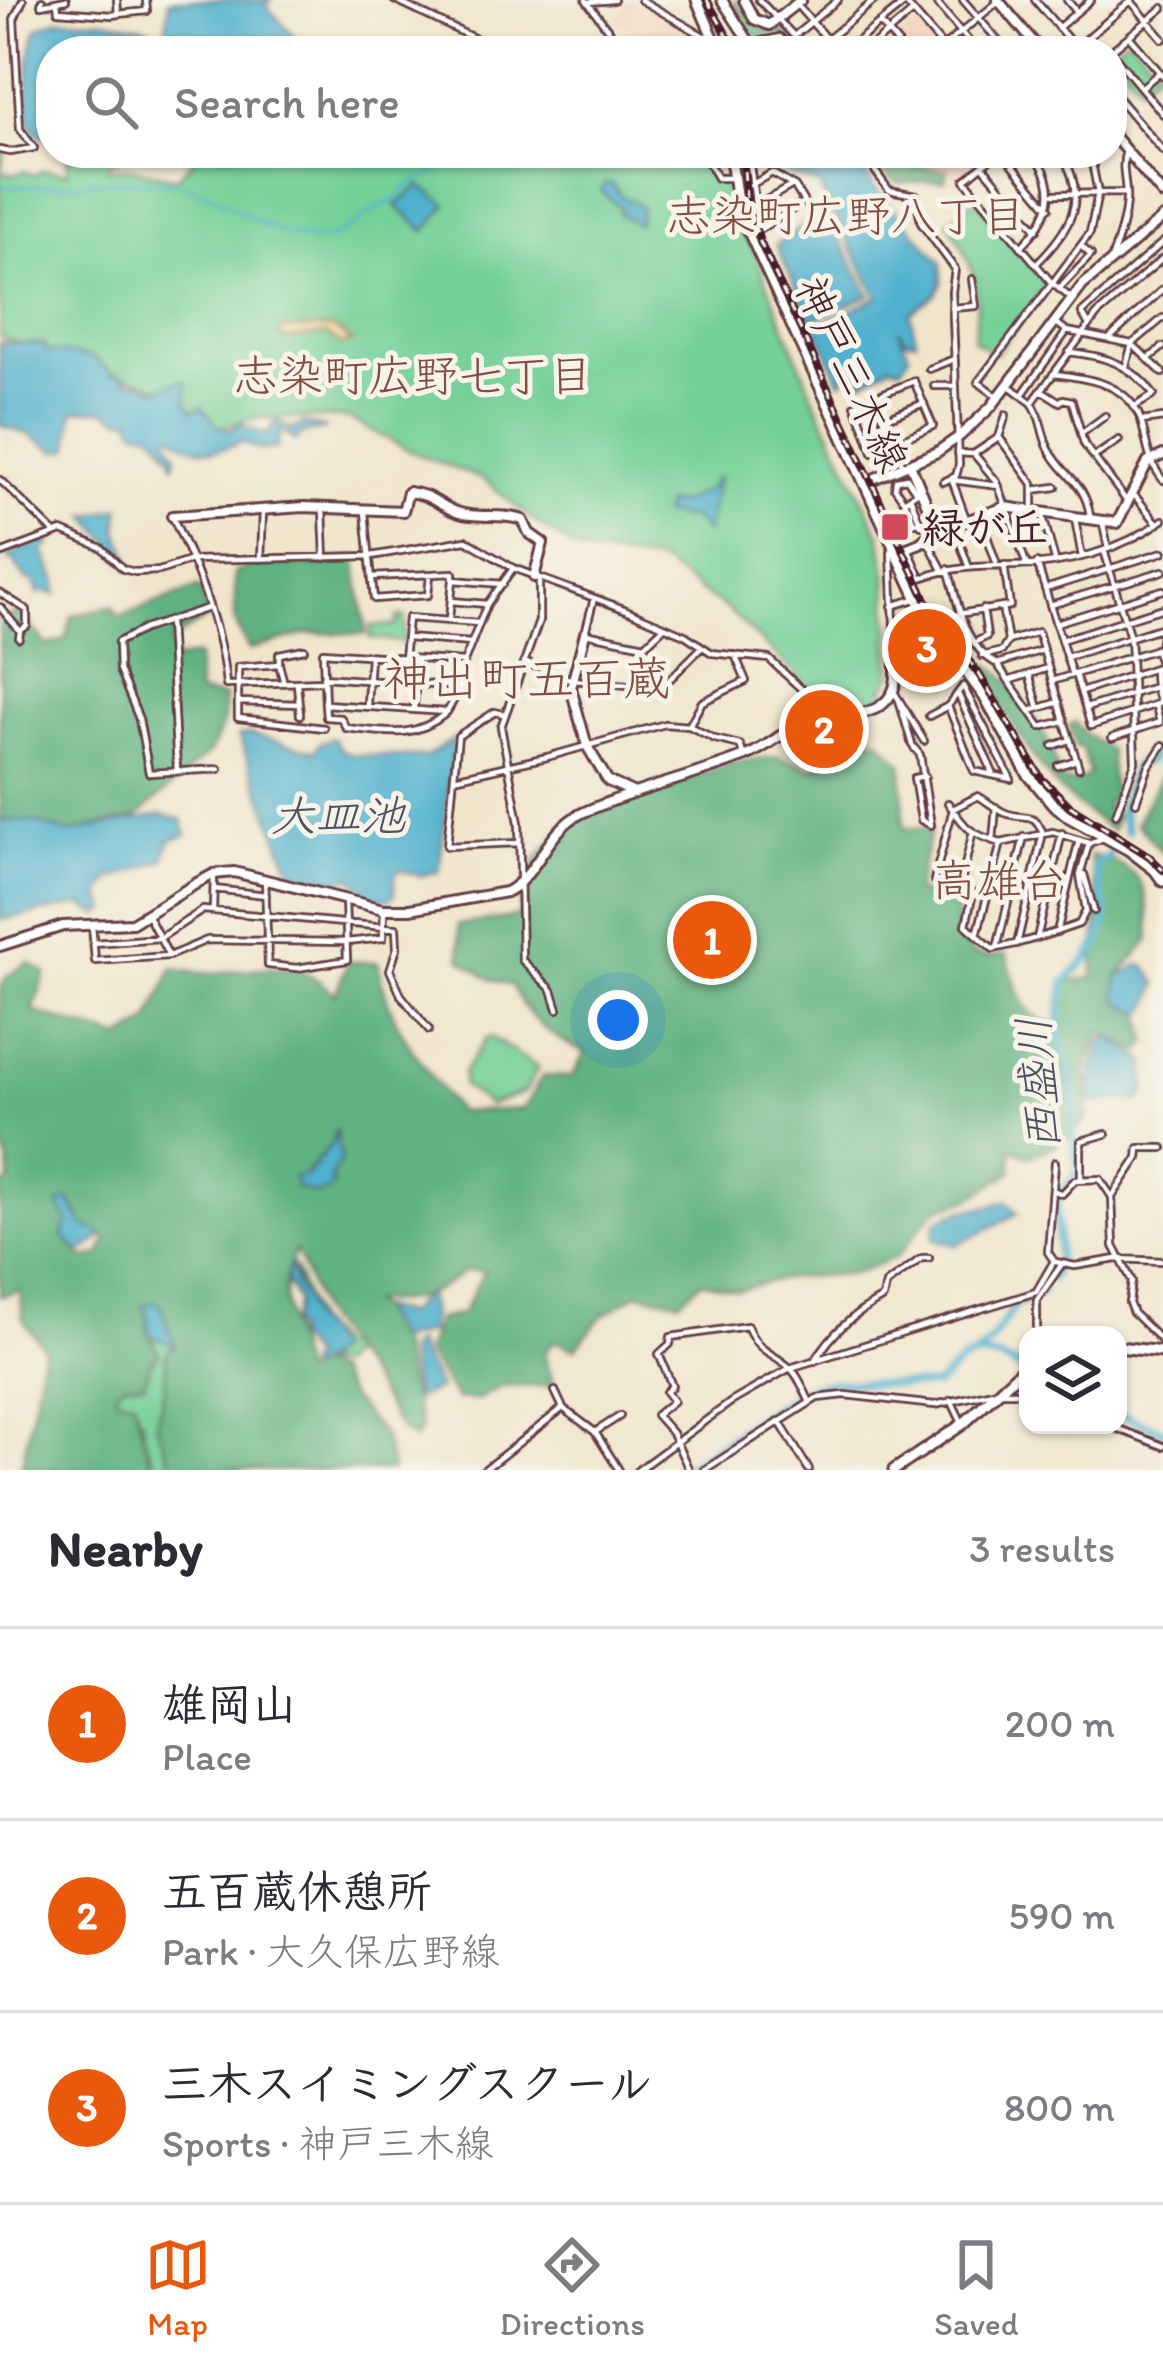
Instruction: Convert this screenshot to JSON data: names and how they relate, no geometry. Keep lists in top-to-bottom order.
{
  "streets": {
    "main road": ["神戸三木線"]
  },
  "districts": [
    "志染町広野八丁目",
    "志染町広野七丁目",
    "神出町五百蔵",
    "高雄台"
  ],
  "water": ["大皿池", "西盛川"],
  "places": {
    "transit": ["緑が丘"]
  },
  "page": {
    "search": "Search here",
    "pins": ["3", "2", "1"],
    "heading": ["Nearby", "3 results"],
    "list": [
      {
        "mark": "1",
        "name": "雄岡山",
        "note": "Place",
        "value": "200 m"
      },
      {
        "mark": "2",
        "name": "五百蔵休憩所",
        "note": "Park · 大久保広野線",
        "value": "590 m"
      },
      {
        "mark": "3",
        "name": "三木スイミングスクール",
        "note": "Sports · 神戸三木線",
        "value": "800 m"
      }
    ],
    "nav": ["Map", "Directions", "Saved"]
  }
}
